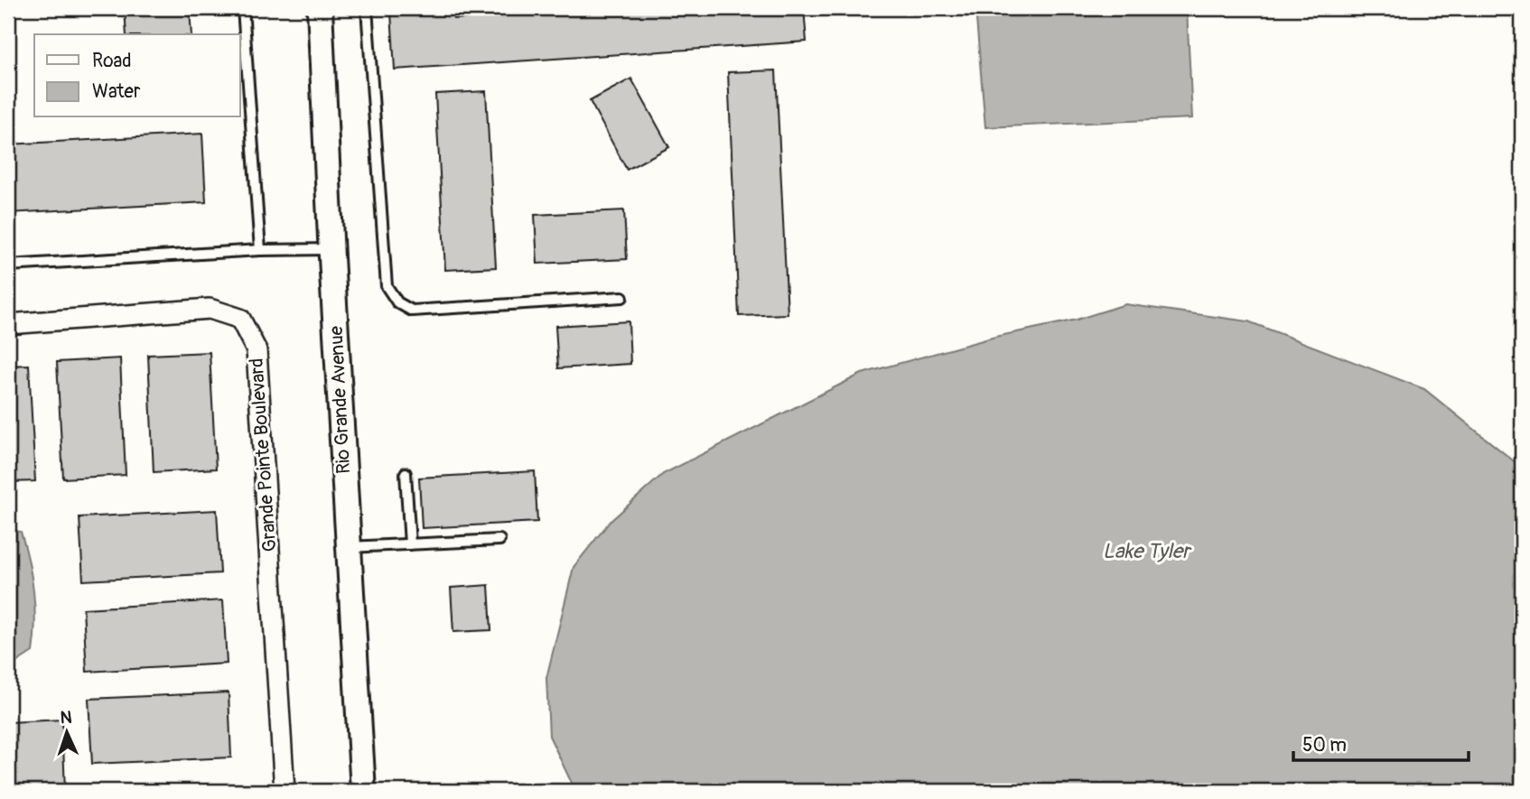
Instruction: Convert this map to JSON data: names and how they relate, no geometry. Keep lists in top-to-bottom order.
{
  "streets": {
    "street": ["Rio Grande Avenue", "Grande Pointe Boulevard"]
  },
  "water": ["Lake Tyler"],
  "legend": ["Road", "Water"],
  "scale_bar": "50 m",
  "north": "top"
}
